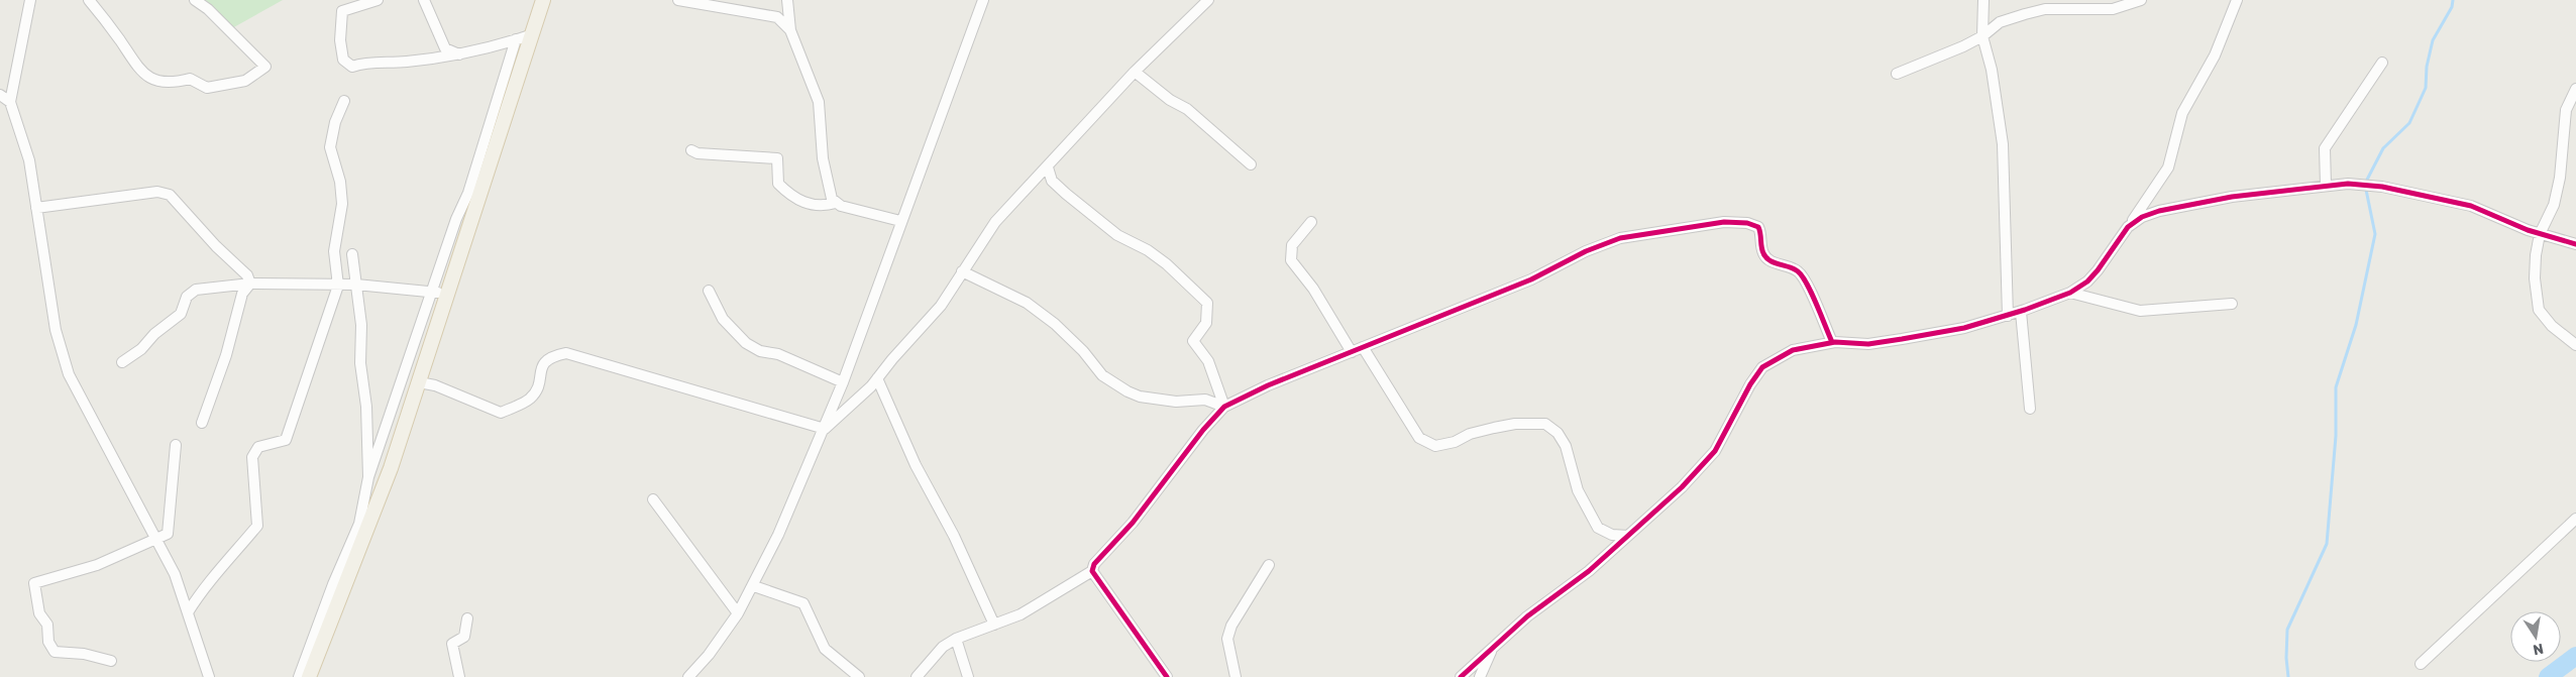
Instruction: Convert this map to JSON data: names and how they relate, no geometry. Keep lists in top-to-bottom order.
{
  "north": "bottom"
}
